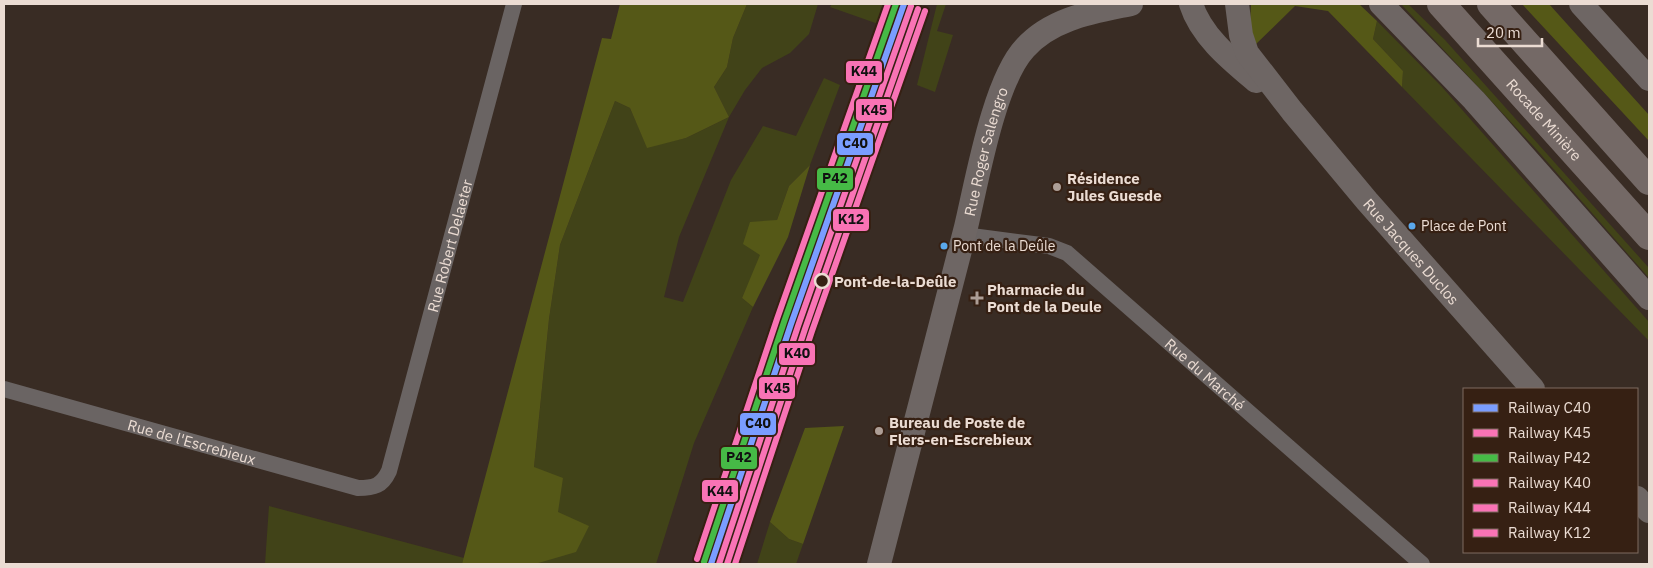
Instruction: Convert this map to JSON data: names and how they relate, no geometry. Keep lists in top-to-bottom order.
{
  "streets": {
    "highway": ["Rocade Minière"],
    "street": [
      "Rue Roger Salengro",
      "Rue Robert Delaeter",
      "Rue Jacques Duclos",
      "Rue du Marché",
      "Rue de l'Escrebieux"
    ]
  },
  "crossings": [
    ["Rue Roger Salengro", "Rue du Marché"],
    ["Rue Robert Delaeter", "Rue de l'Escrebieux"]
  ],
  "places": {
    "other": [
      "Résidence Jules Guesde",
      "Place de Pont",
      "Pont de la Deûle",
      "Pont-de-la-Deûle",
      "Bureau de Poste de Flers-en-Escrebieux"
    ],
    "health": ["Pharmacie du Pont de la Deule"]
  },
  "lines": [
    "rail line C40",
    "rail line P42",
    "rail line K44",
    "rail line K45",
    "rail line K40",
    "rail line K12"
  ],
  "legend": [
    "Railway C40",
    "Railway K45",
    "Railway P42",
    "Railway K40",
    "Railway K44",
    "Railway K12"
  ],
  "scale_bar": "20 m"
}
